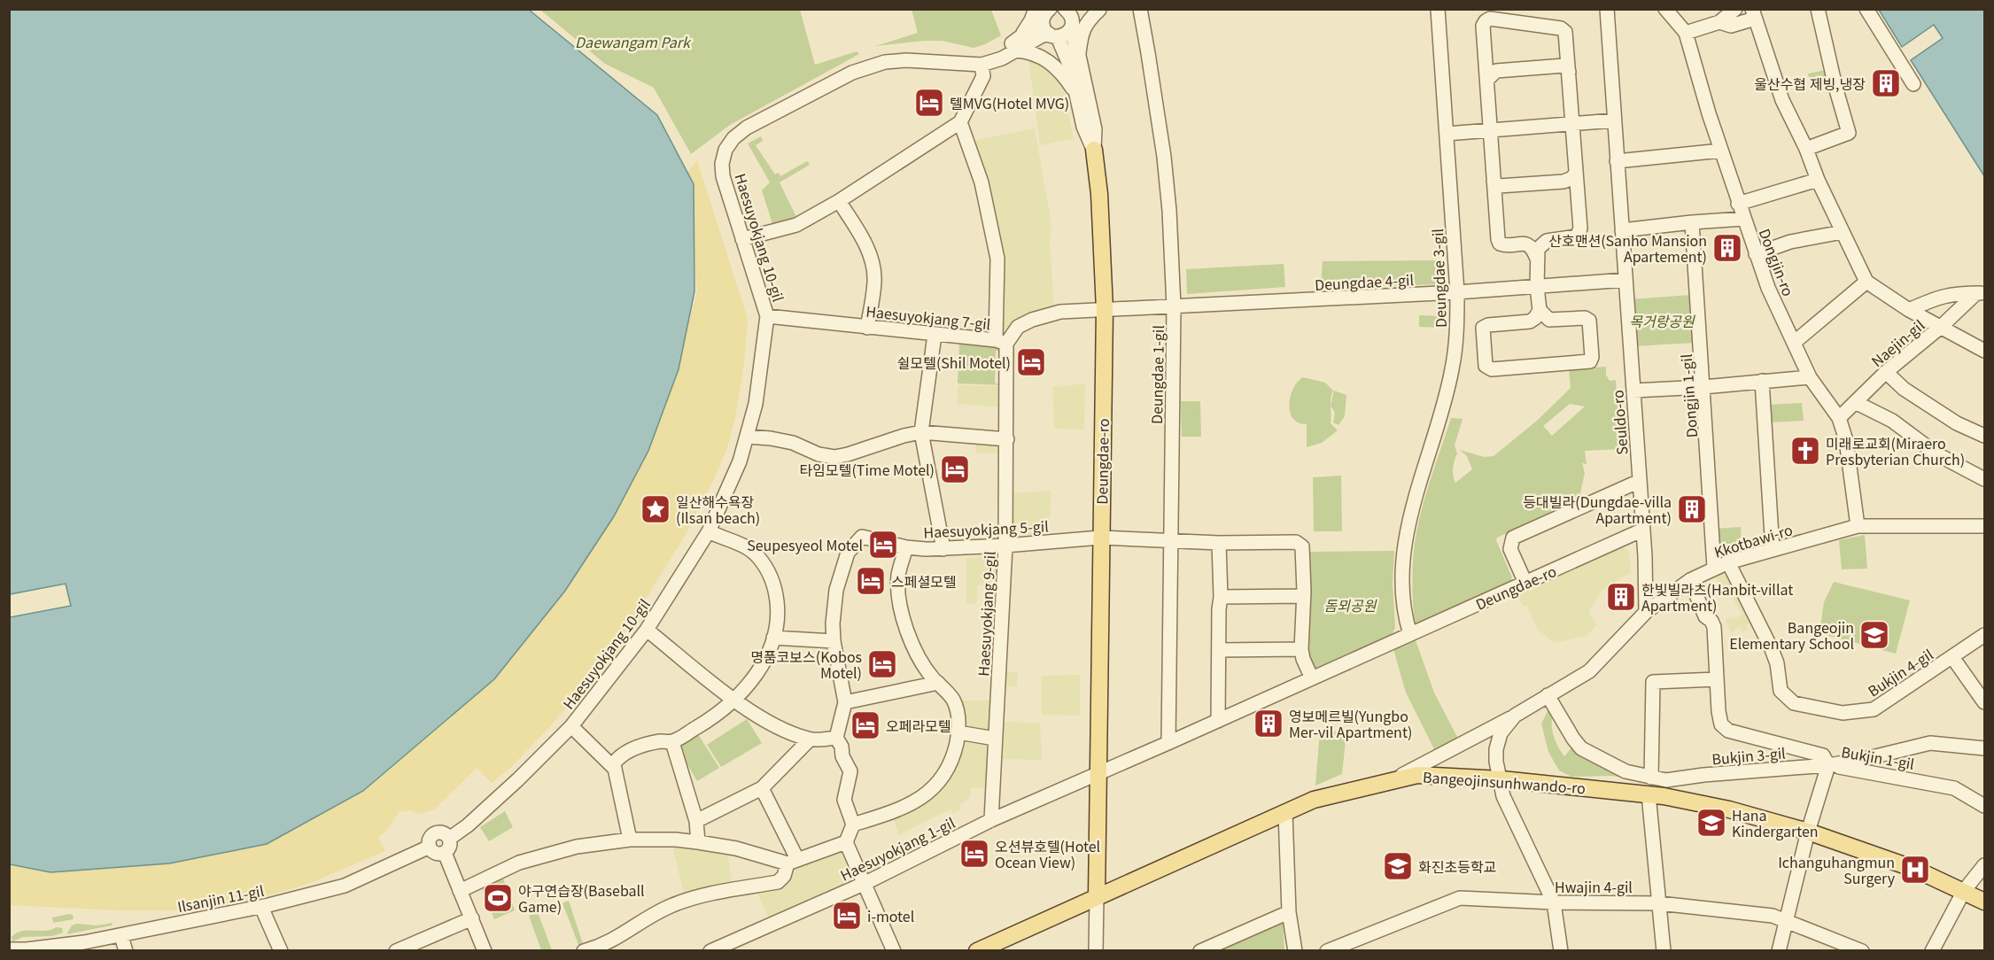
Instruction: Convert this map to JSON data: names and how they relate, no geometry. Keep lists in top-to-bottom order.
{
  "streets": {
    "main road": ["Deungdae-ro", "Bangeojinsunhwando-ro"],
    "street": [
      "Haesuyokjang 10-gil",
      "Dongjin-ro",
      "Deungdae 3-gil",
      "Deungdae 4-gil",
      "Haesuyokjang 7-gil",
      "Naejin-gil",
      "Deungdae 1-gil",
      "Dongjin 1-gil",
      "Seuldo-ro",
      "Haesuyokjang 5-gil",
      "Kkotbawi-ro",
      "Haesuyokjang 9-gil",
      "Bukjin 4-gil",
      "Bukjin 3-gil",
      "Bukjin 1-gil",
      "Haesuyokjang 1-gil",
      "Hwajin 4-gil",
      "Ilsanjin 11-gil"
    ]
  },
  "crossings": [
    ["Haesuyokjang 10-gil", "Haesuyokjang 7-gil"],
    ["Haesuyokjang 10-gil", "Ilsanjin 11-gil"],
    ["Dongjin-ro", "Naejin-gil"],
    ["Dongjin-ro", "Kkotbawi-ro"],
    ["Deungdae 3-gil", "Deungdae 4-gil"],
    ["Deungdae 3-gil", "Deungdae-ro"],
    ["Deungdae 4-gil", "Haesuyokjang 7-gil"],
    ["Deungdae 4-gil", "Deungdae 1-gil"],
    ["Deungdae 4-gil", "Seuldo-ro"],
    ["Deungdae 4-gil", "Deungdae-ro"],
    ["Haesuyokjang 7-gil", "Deungdae-ro"],
    ["Haesuyokjang 7-gil", "Haesuyokjang 9-gil"],
    ["Deungdae 1-gil", "Deungdae-ro"],
    ["Deungdae 1-gil", "Haesuyokjang 5-gil"],
    ["Dongjin 1-gil", "Kkotbawi-ro"],
    ["Seuldo-ro", "Deungdae-ro"],
    ["Seuldo-ro", "Kkotbawi-ro"],
    ["Deungdae-ro", "Haesuyokjang 5-gil"],
    ["Deungdae-ro", "Bangeojinsunhwando-ro"],
    ["Deungdae-ro", "Haesuyokjang 1-gil"],
    ["Haesuyokjang 5-gil", "Haesuyokjang 9-gil"],
    ["Kkotbawi-ro", "Bukjin 4-gil"],
    ["Kkotbawi-ro", "Bukjin 3-gil"],
    ["Kkotbawi-ro", "Bukjin 1-gil"],
    ["Kkotbawi-ro", "Bangeojinsunhwando-ro"],
    ["Kkotbawi-ro", "Hwajin 4-gil"],
    ["Haesuyokjang 9-gil", "Haesuyokjang 1-gil"],
    ["Bukjin 3-gil", "Bukjin 1-gil"]
  ],
  "parks": ["Daewangam Park", "목거랑공원", "돔뫼공원"],
  "places": {
    "building": [
      "울산수협 제빙,냉장",
      "산호맨션(Sanho Mansion Apartement)",
      "등대빌라(Dungdae-villa Apartment)",
      "한빛빌라츠(Hanbit-villat Apartment)",
      "영보메르빌(Yungbo Mer-vil Apartment)"
    ],
    "hotel": [
      "텔MVG(Hotel MVG)",
      "쉴모텔(Shil Motel)",
      "타임모텔(Time Motel)",
      "Seupesyeol Motel",
      "스페셜모텔",
      "명품코보스(Kobos Motel)",
      "오페라모텔",
      "오션뷰호텔(Hotel Ocean View)",
      "i-motel"
    ],
    "church": ["미래로교회(Miraero Presbyterian Church)"],
    "place": ["일산해수욕장 (Ilsan beach)"],
    "school or university": ["Bangeojin Elementary School", "Hana Kindergarten", "화진초등학교"],
    "hospital": ["Ichanguhangmun Surgery"],
    "sports": ["야구연습장(Baseball Game)"]
  }
}
